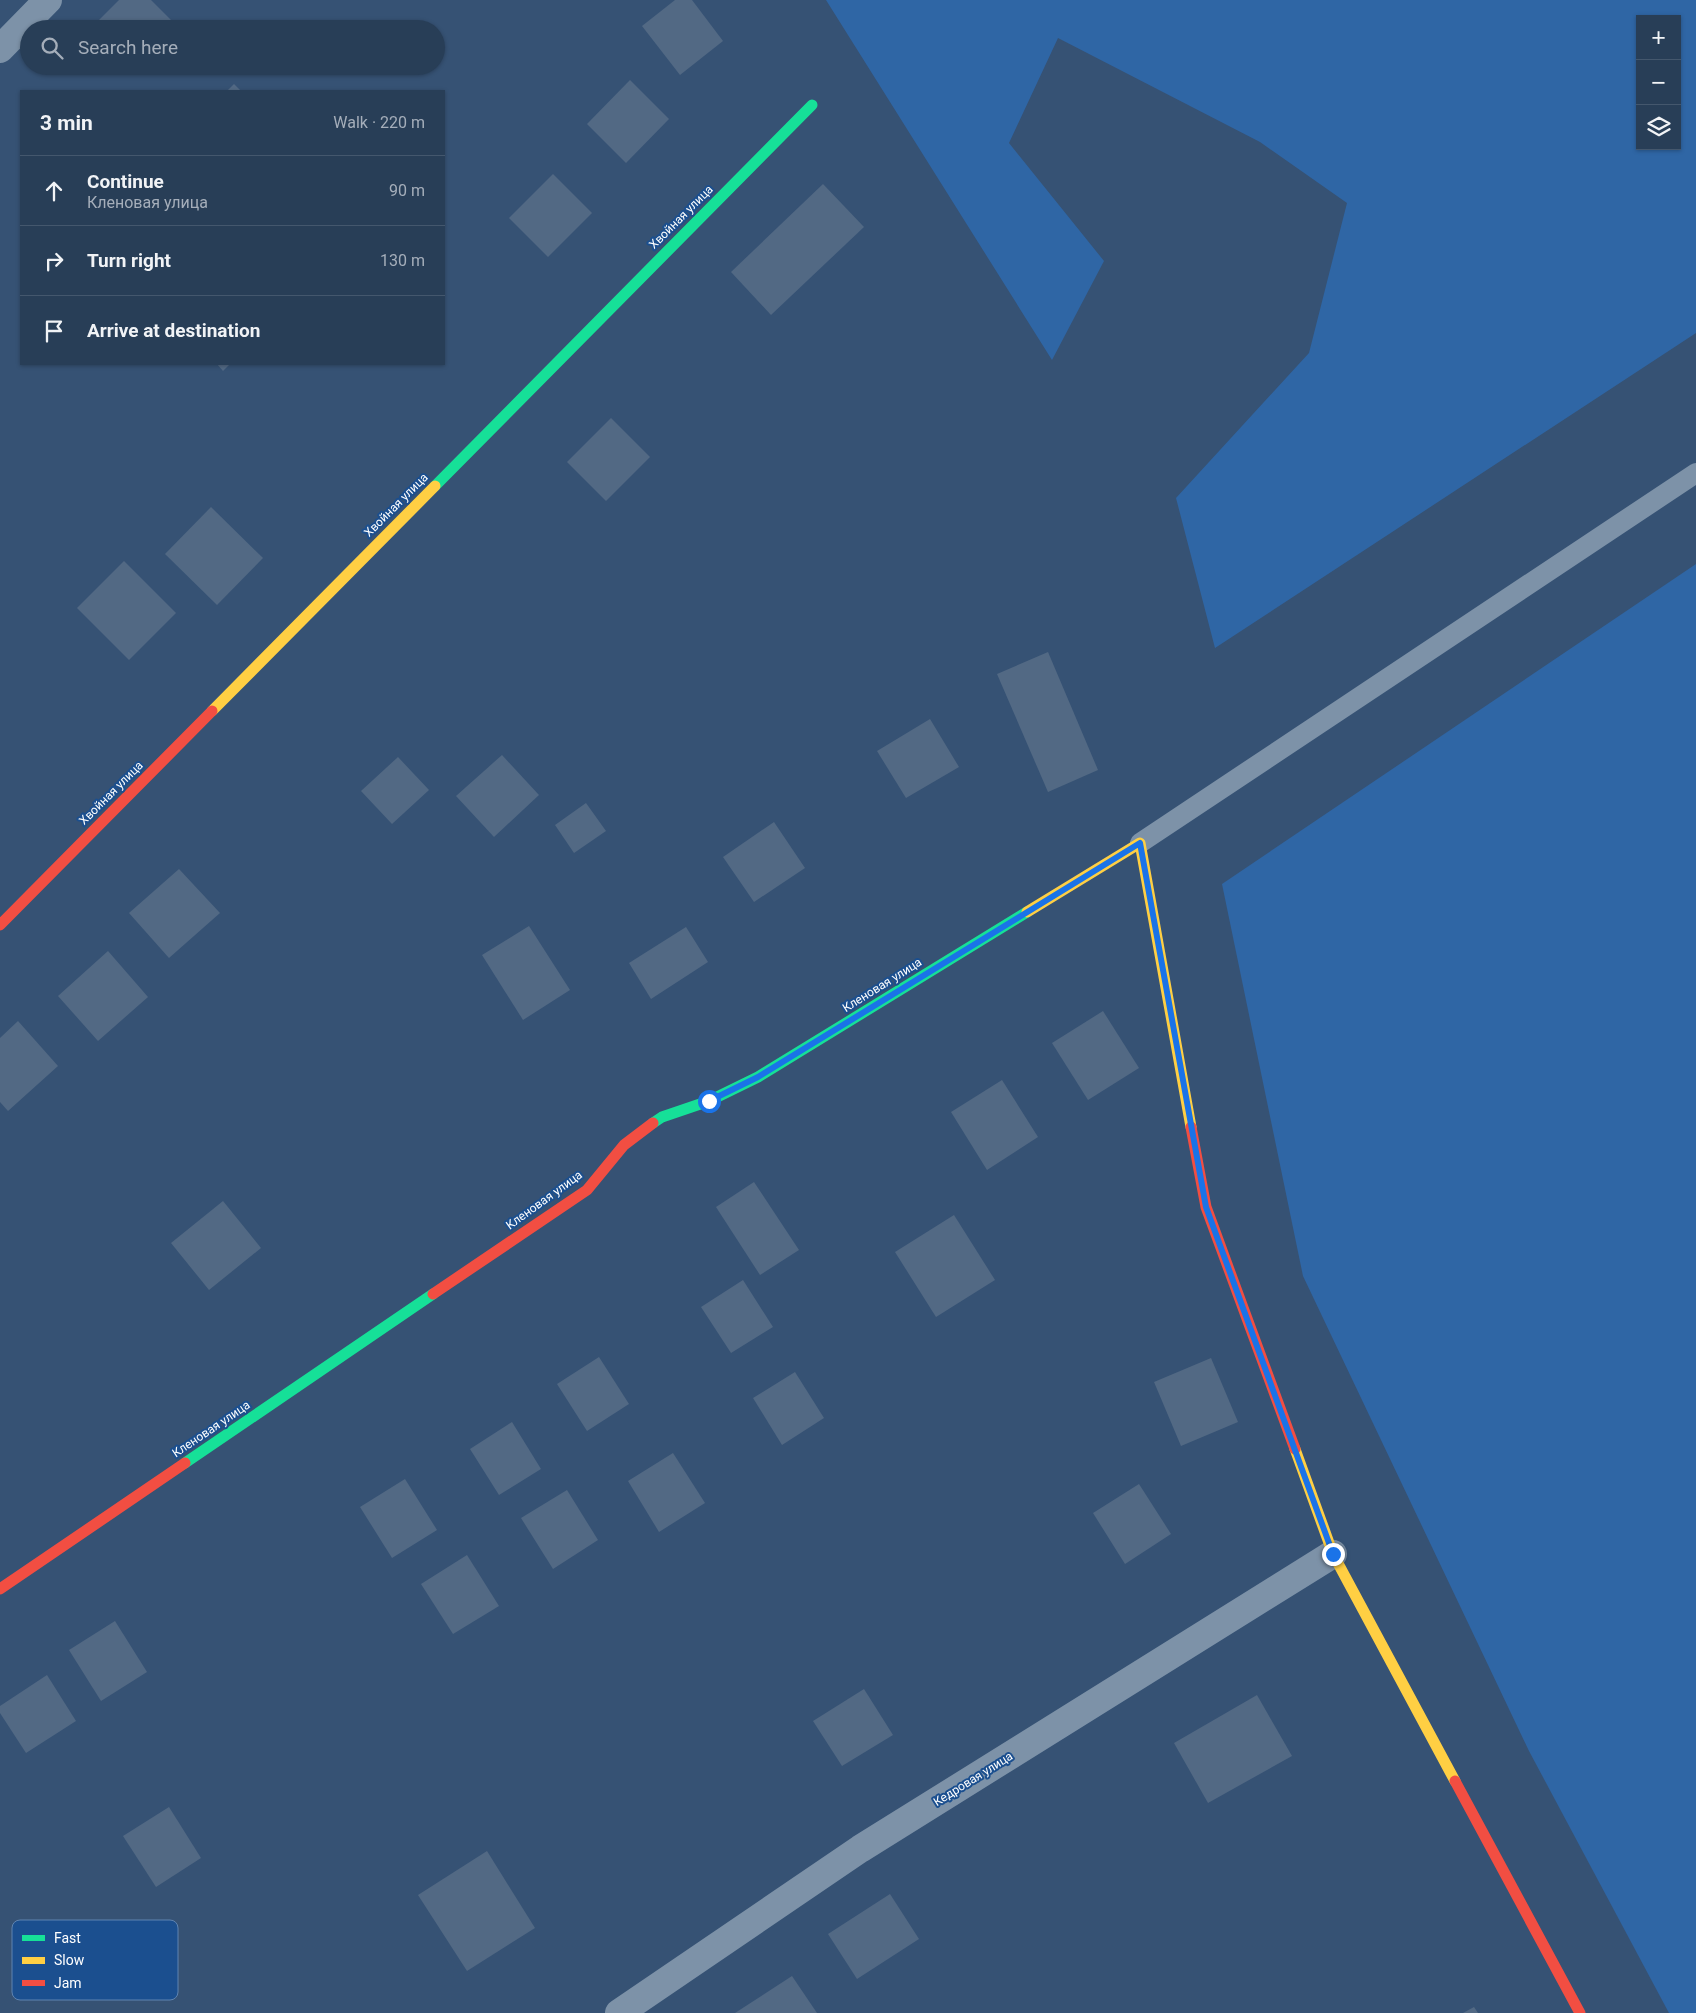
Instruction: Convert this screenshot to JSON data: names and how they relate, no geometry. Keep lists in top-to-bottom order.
{
  "streets": {
    "street": ["Хвойная улица", "Кленовая улица", "Кедровая улица"]
  },
  "legend": ["Fast", "Slow", "Jam"],
  "page": {
    "map_buttons": ["+", "−"],
    "search": "Search here",
    "heading": ["3 min", "Walk · 220 m"],
    "list": [
      ["Continue", "Кленовая улица", "90 m"],
      ["Turn right", "130 m"],
      "Arrive at destination"
    ]
  }
}
